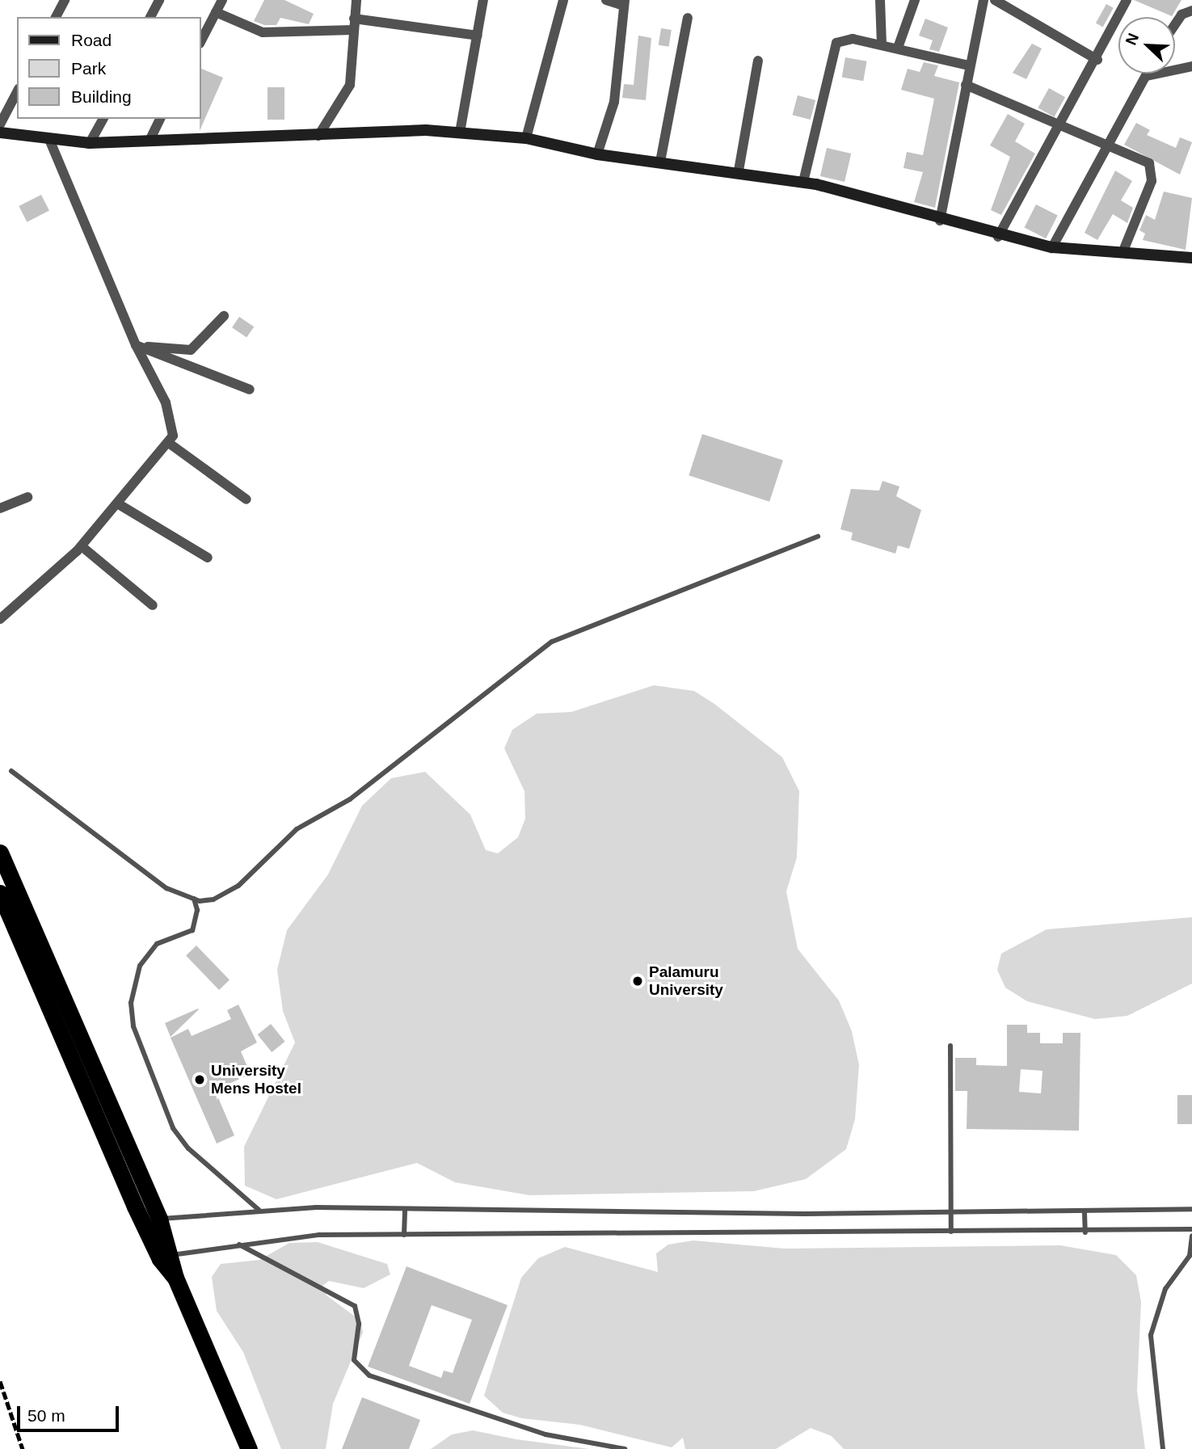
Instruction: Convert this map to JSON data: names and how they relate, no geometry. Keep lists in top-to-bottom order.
{
  "places": ["Palamuru University", "University Mens Hostel"],
  "legend": ["Road", "Park", "Building"],
  "scale_bar": "50 m",
  "north": "top left"
}
